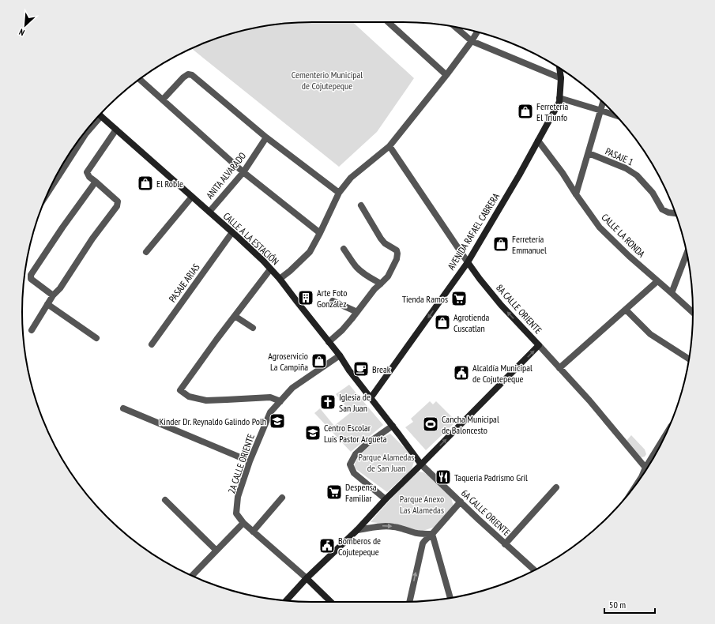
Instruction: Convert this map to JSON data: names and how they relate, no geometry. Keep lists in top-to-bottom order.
{
  "streets": {
    "main road": [
      "AVENIDA RAFAEL CABRERA",
      "CALLE A LA ESTACIÓN",
      "8A CALLE ORIENTE",
      "2A CALLE ORIENTE"
    ],
    "street": [
      "PASAJE 1",
      "ANITA ALVARADO",
      "CALLE LA RONDA",
      "PASAJE ARIAS",
      "6A CALLE ORIENTE"
    ]
  },
  "crossings": [
    ["ANITA ALVARADO", "CALLE A LA ESTACIÓN"],
    ["AVENIDA RAFAEL CABRERA", "CALLE LA RONDA"],
    ["AVENIDA RAFAEL CABRERA", "CALLE A LA ESTACIÓN"],
    ["AVENIDA RAFAEL CABRERA", "8A CALLE ORIENTE"],
    ["CALLE A LA ESTACIÓN", "PASAJE ARIAS"],
    ["CALLE A LA ESTACIÓN", "2A CALLE ORIENTE"],
    ["CALLE A LA ESTACIÓN", "6A CALLE ORIENTE"]
  ],
  "one_way": ["AVENIDA RAFAEL CABRERA"],
  "parks": ["Cementerio Municipal de Cojutepeque", "Parque Alamedas de San Juan", "Parque Anexo Las Alamedas"],
  "places": {
    "shop": [
      "Ferretería El Triunfo",
      "El Roble",
      "Ferretería Emmanuel",
      "Agrotienda Cuscatlan",
      "Agroservicio La Campiña"
    ],
    "building": ["Arte Foto González"],
    "supermarket": ["Tienda Ramos", "Despensa Familiar"],
    "cafe": ["Break"],
    "public building": ["Alcaldía Municipal de Cojutepeque", "Bomberos de Cojutepeque"],
    "church": ["Iglesia de San Juan"],
    "school or university": ["Kinder Dr. Reynaldo Galindo Polh", "Centro Escolar Luis Pastor Argueta"],
    "sports": ["Cancha Municipal de Baloncesto"],
    "restaurant": ["Taqueria Padrismo Gril"]
  },
  "scale_bar": "50 m",
  "north": "bottom left"
}
